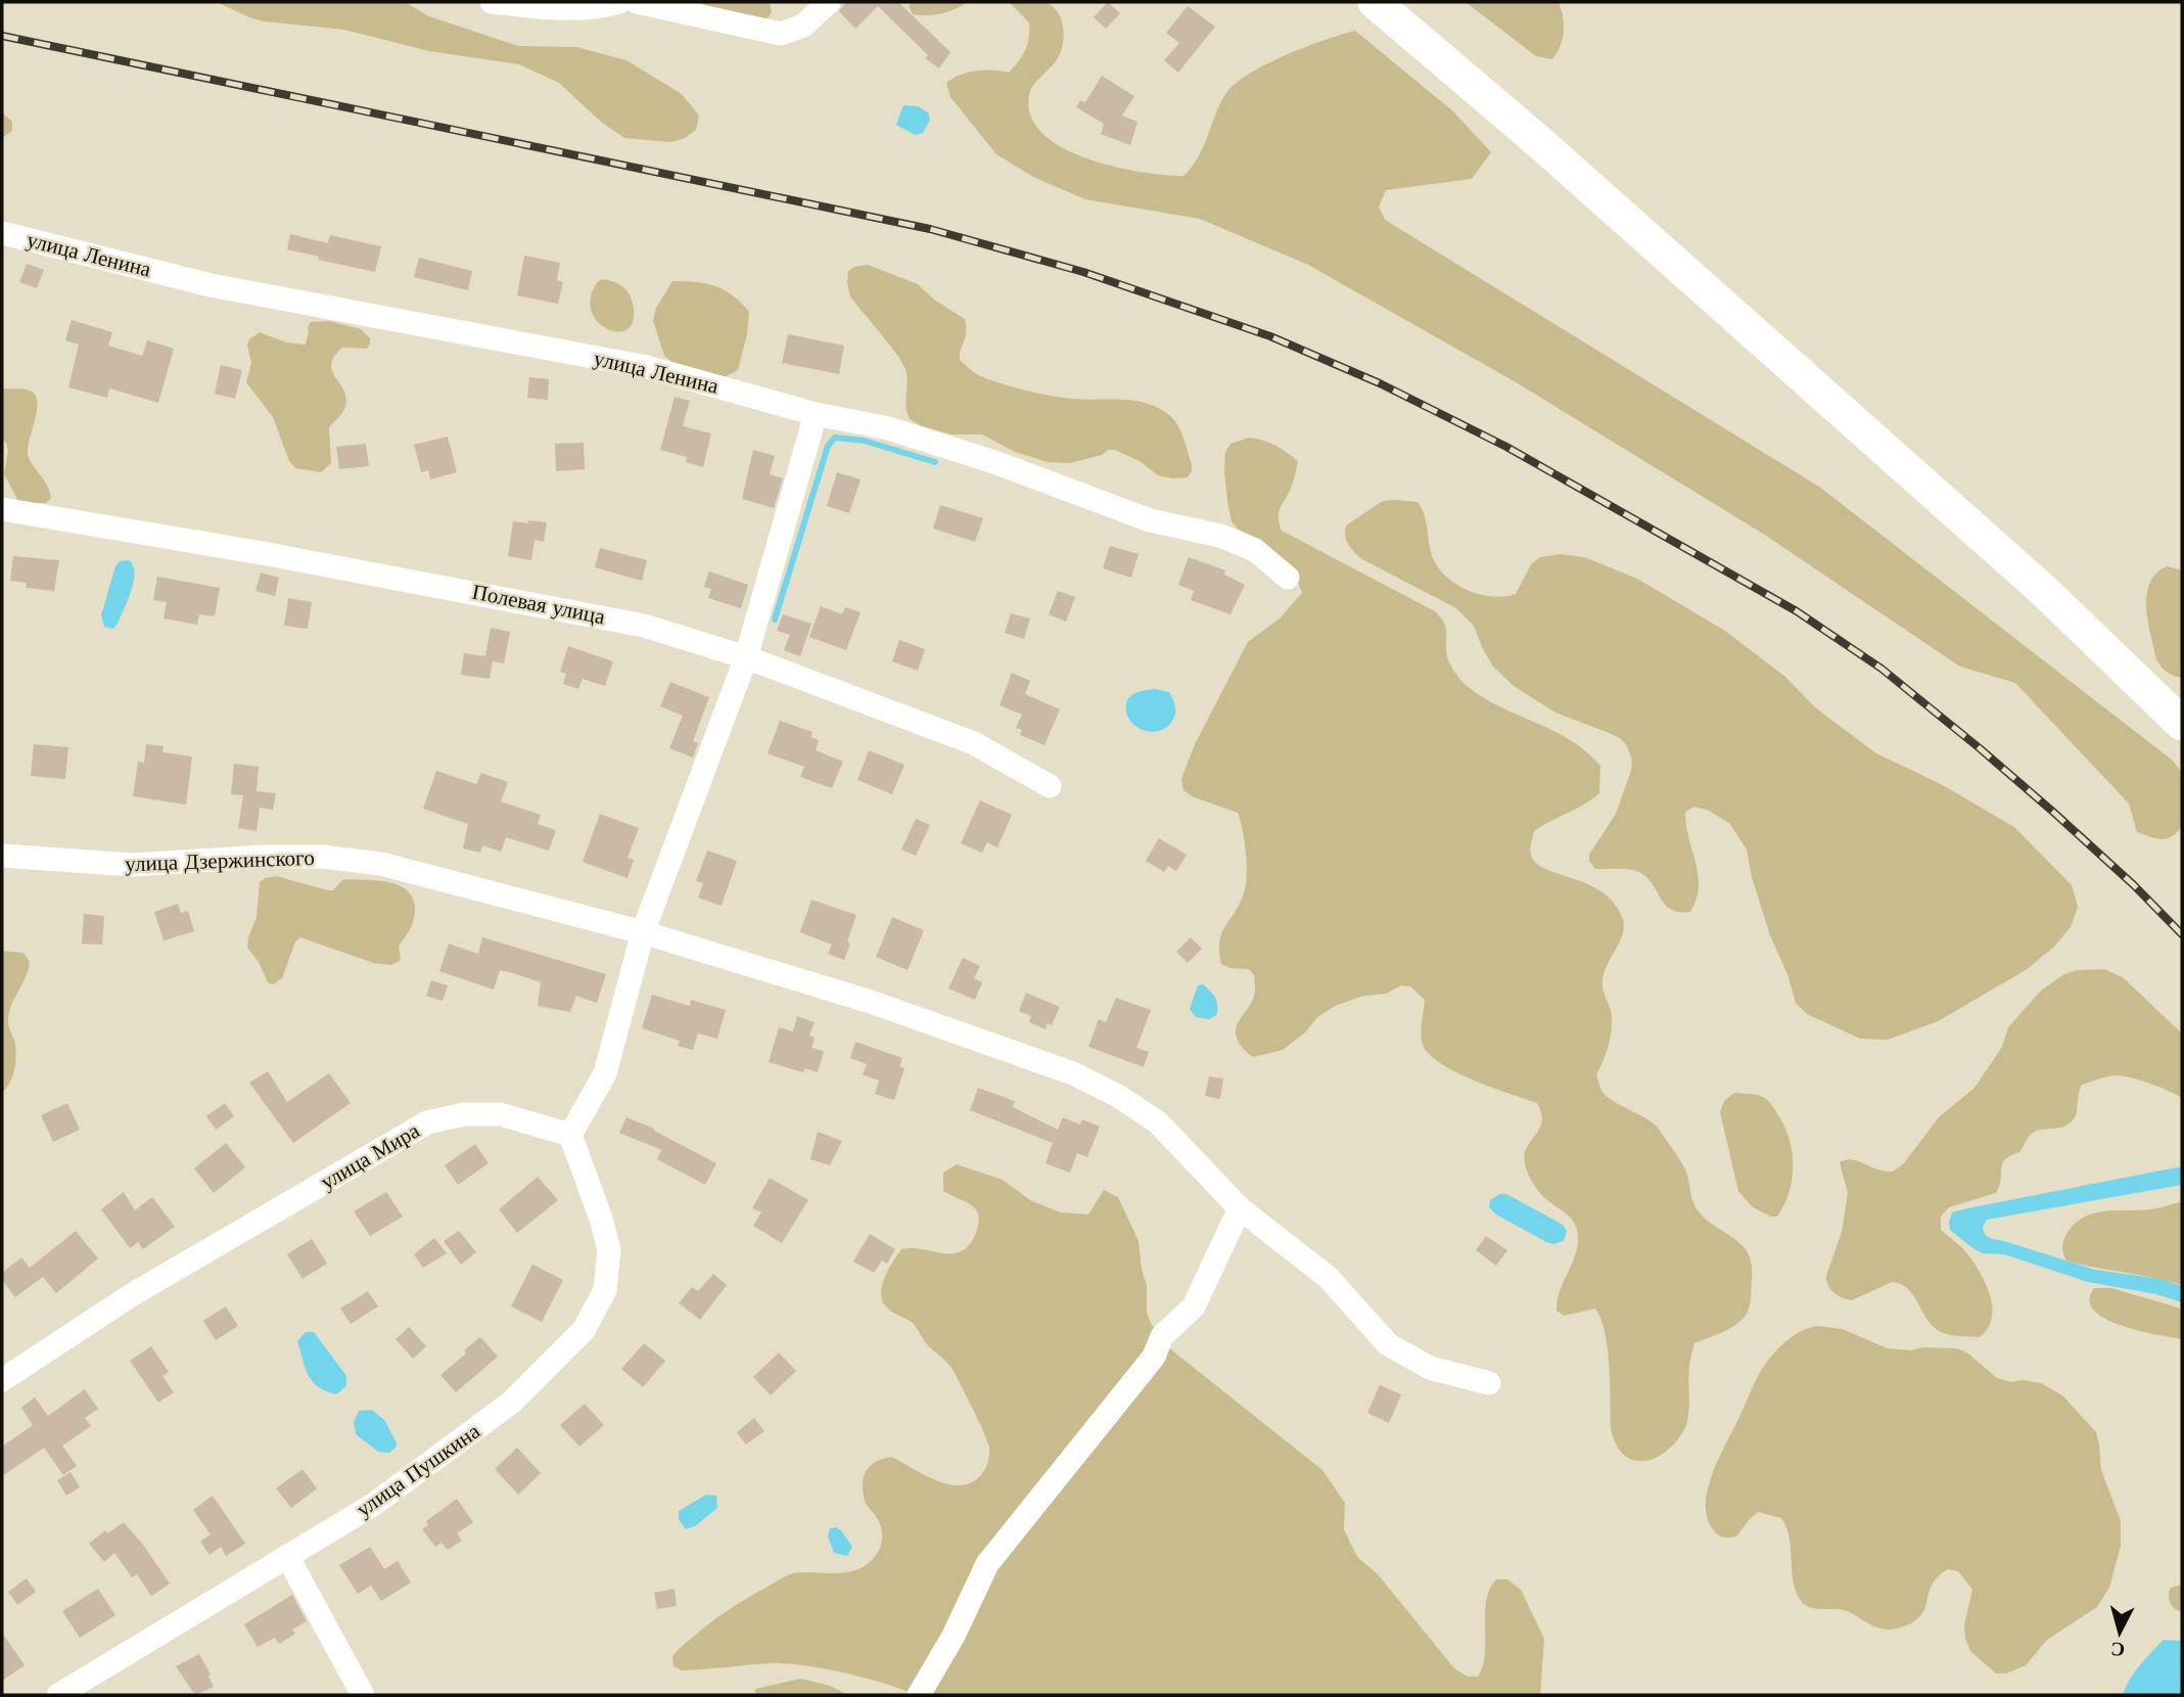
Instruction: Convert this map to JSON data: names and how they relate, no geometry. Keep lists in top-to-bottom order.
{
  "streets": {
    "street": [
      "улица Ленина",
      "Полевая улица",
      "улица Дзержинского",
      "улица Мира",
      "улица Пушкина"
    ]
  },
  "crossings": [
    ["улица Мира", "улица Пушкина"]
  ],
  "north": "bottom"
}
